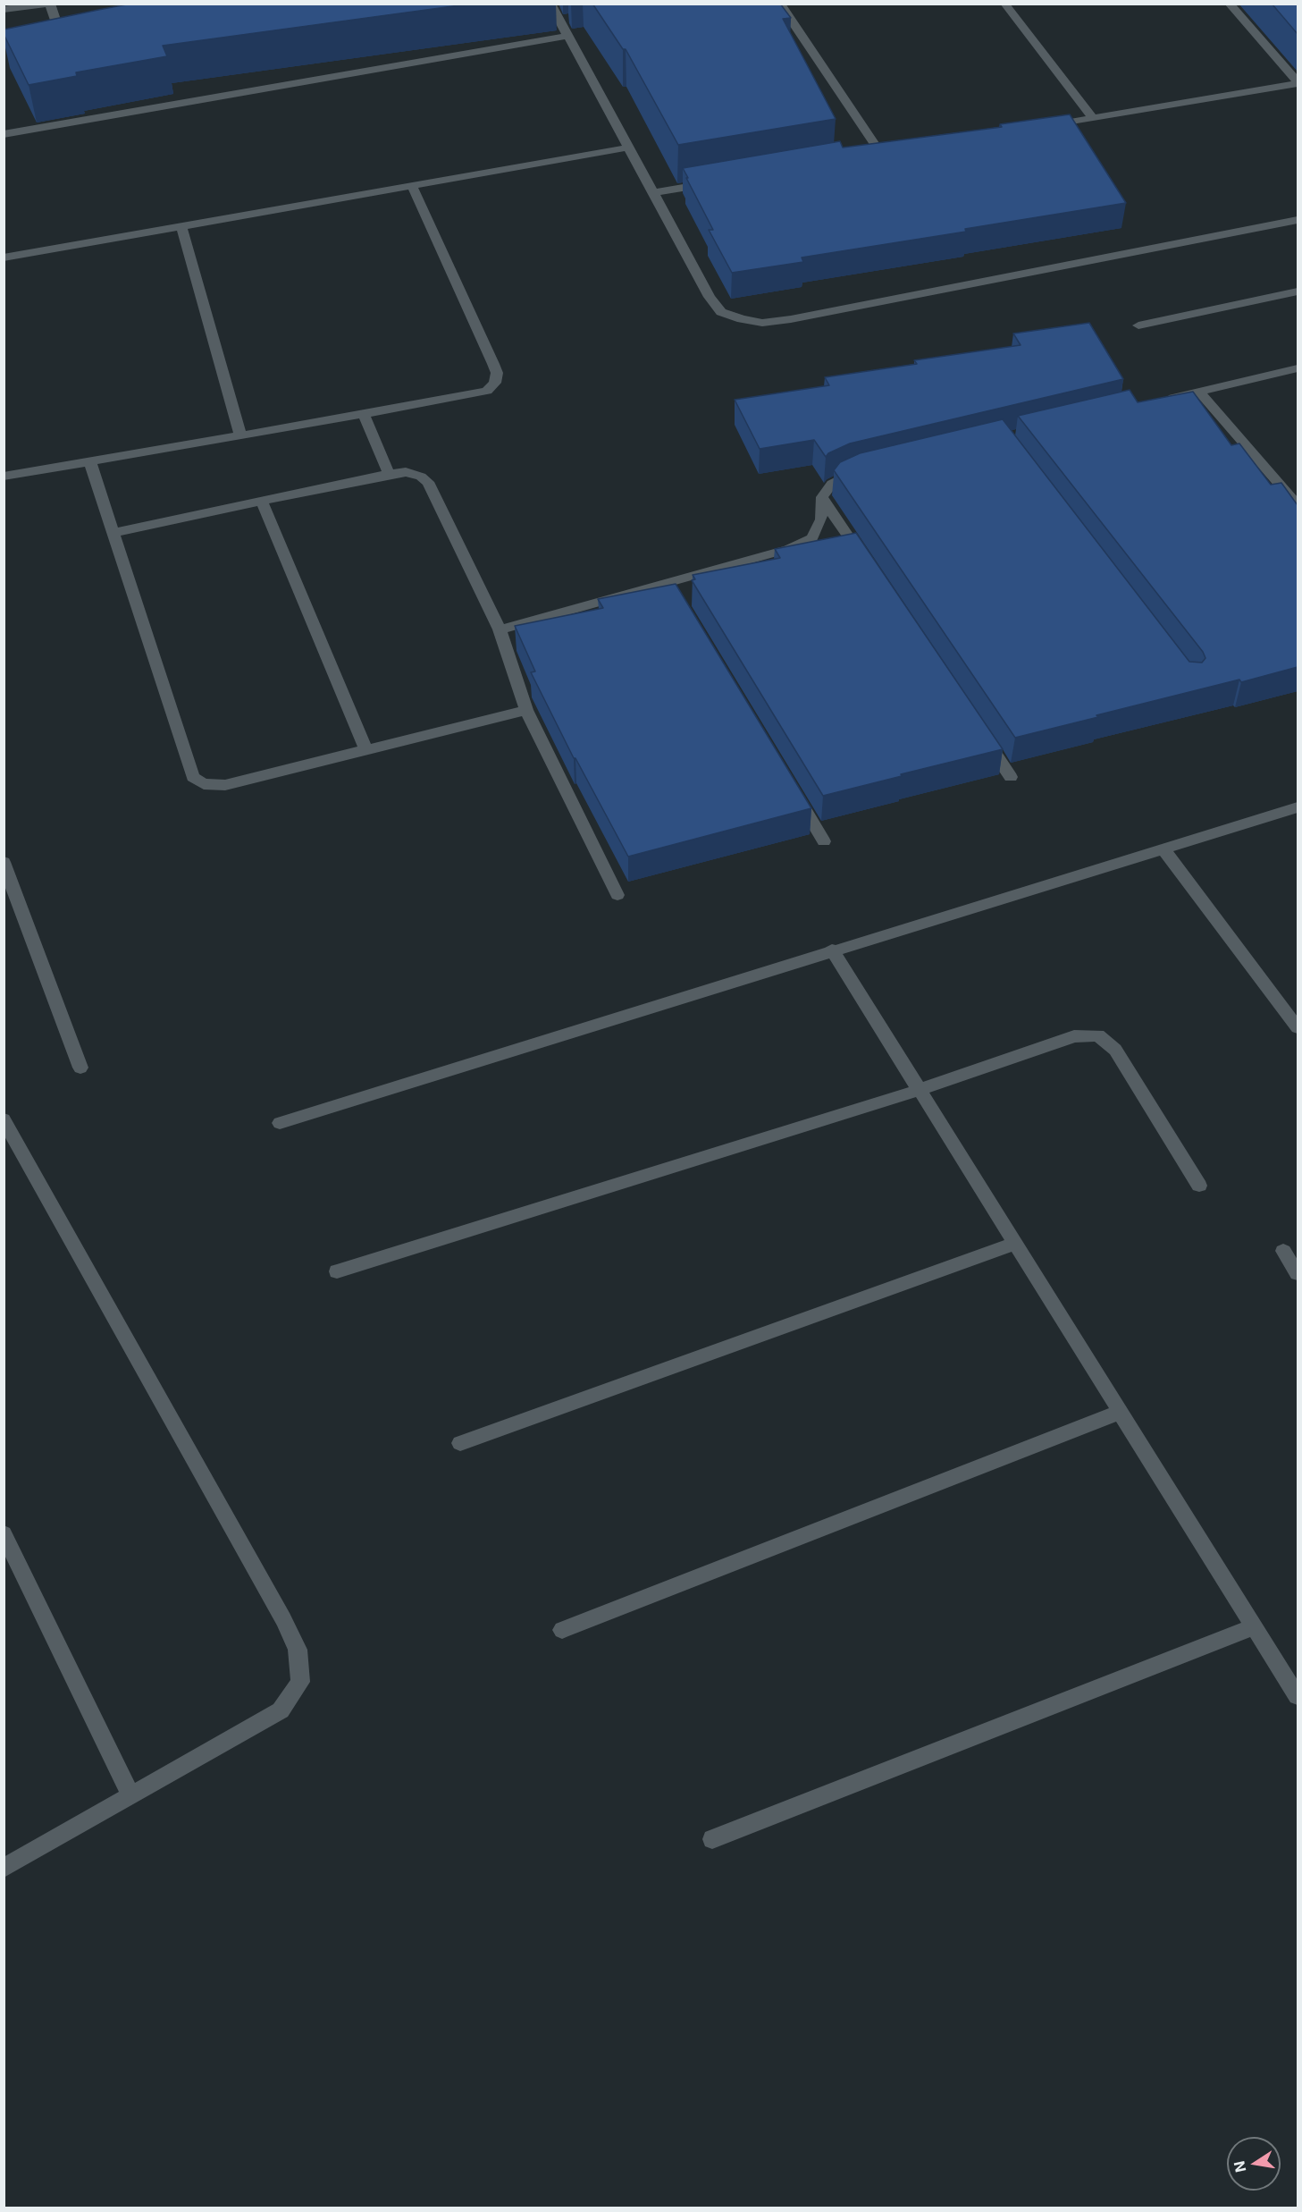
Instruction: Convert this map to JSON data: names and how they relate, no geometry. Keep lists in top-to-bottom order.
{
  "north": "left"
}
